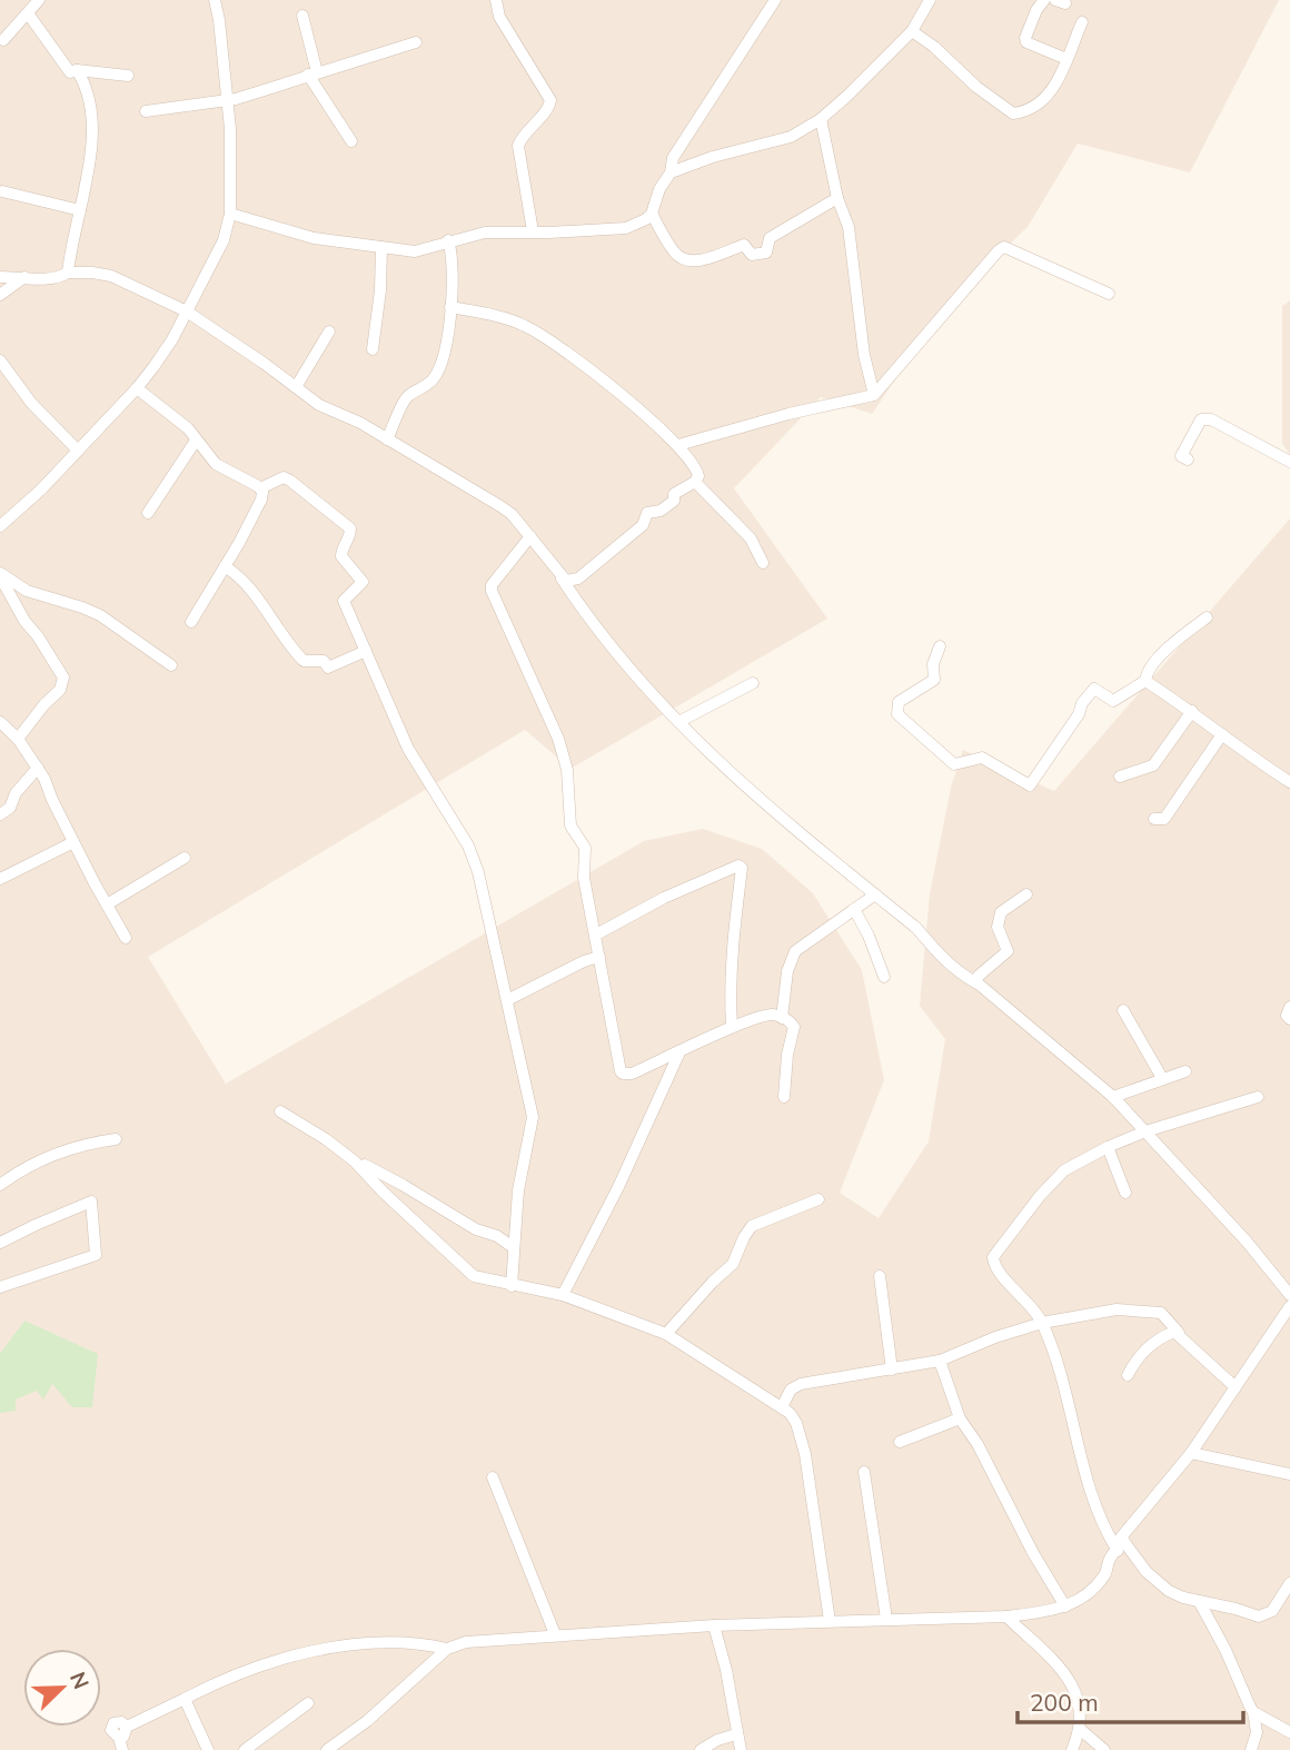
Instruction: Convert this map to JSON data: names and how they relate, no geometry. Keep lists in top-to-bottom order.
{
  "scale_bar": "200 m",
  "north": "top right"
}
